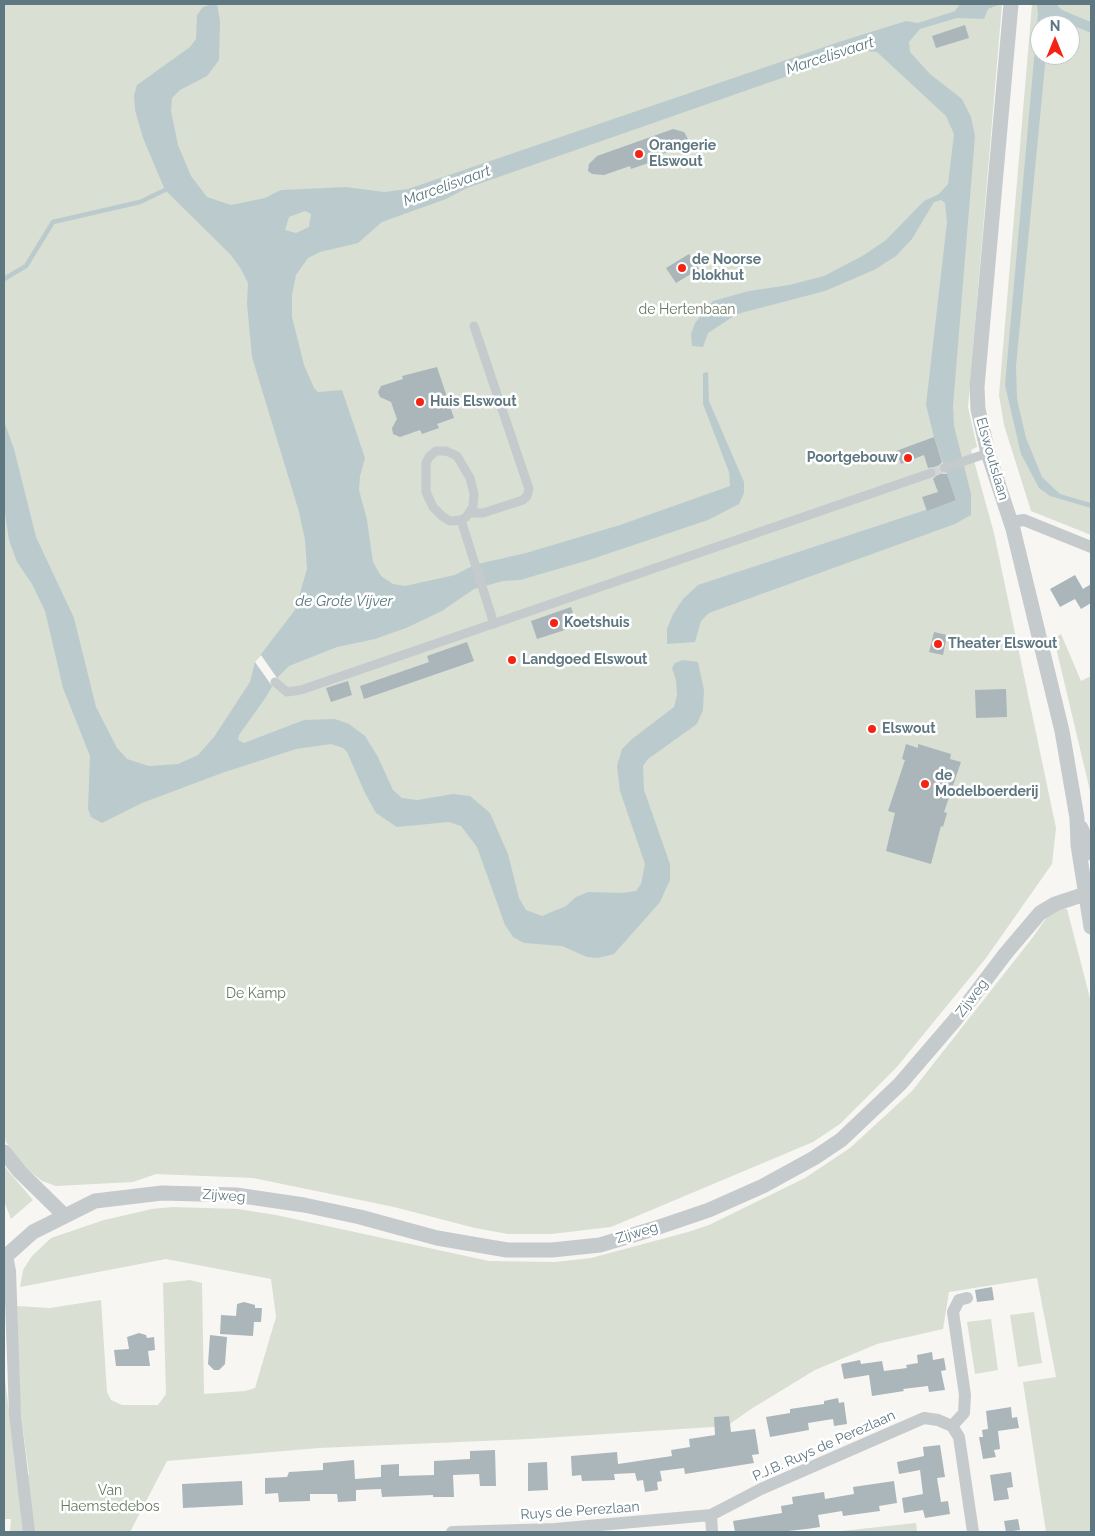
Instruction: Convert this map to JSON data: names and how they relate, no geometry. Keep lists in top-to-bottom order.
{
  "streets": {
    "street": [
      "Elswoutslaan",
      "Zijweg",
      "P.J.B. Ruys de Perezlaan",
      "Ruys de Perezlaan"
    ]
  },
  "crossings": [
    ["Elswoutslaan", "Zijweg"],
    ["P.J.B. Ruys de Perezlaan", "Ruys de Perezlaan"]
  ],
  "water": ["Marcelisvaart", "de Grote Vijver"],
  "parks": ["de Hertenbaan", "De Kamp", "Van Haemstedebos"],
  "places": [
    "Orangerie Elswout",
    "de Noorse blokhut",
    "Huis Elswout",
    "Poortgebouw",
    "Koetshuis",
    "Theater Elswout",
    "Landgoed Elswout",
    "Elswout",
    "de Modelboerderij"
  ],
  "north": "top"
}
